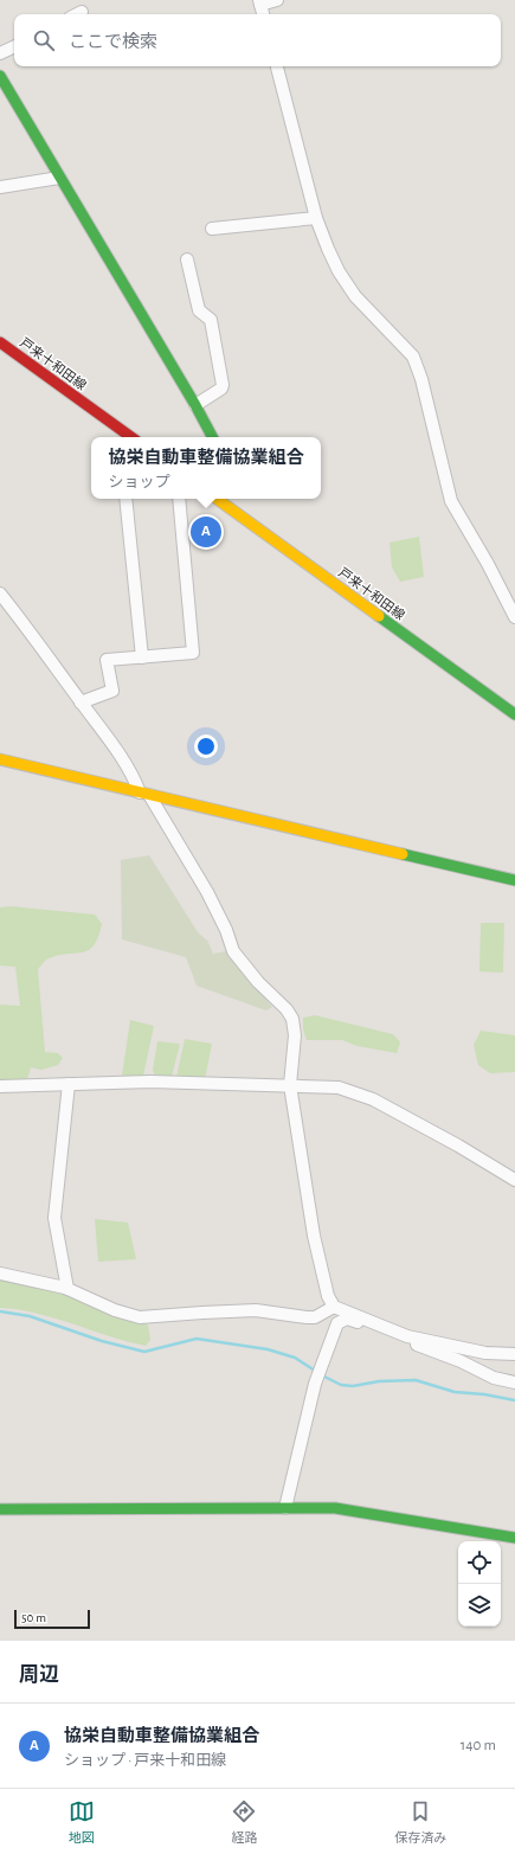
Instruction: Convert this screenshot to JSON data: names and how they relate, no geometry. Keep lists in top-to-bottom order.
{
  "streets": {
    "street": ["戸来十和田線"]
  },
  "scale_bar": "50 m",
  "page": {
    "search": "ここで検索",
    "popup": ["協栄自動車整備協業組合", "ショップ"],
    "pins": "A",
    "scale": "50 m",
    "heading": "周辺",
    "list": [
      {
        "mark": "A",
        "name": "協栄自動車整備協業組合",
        "note": "ショップ · 戸来十和田線",
        "value": "140 m"
      }
    ],
    "nav": ["地図", "経路", "保存済み"]
  }
}
